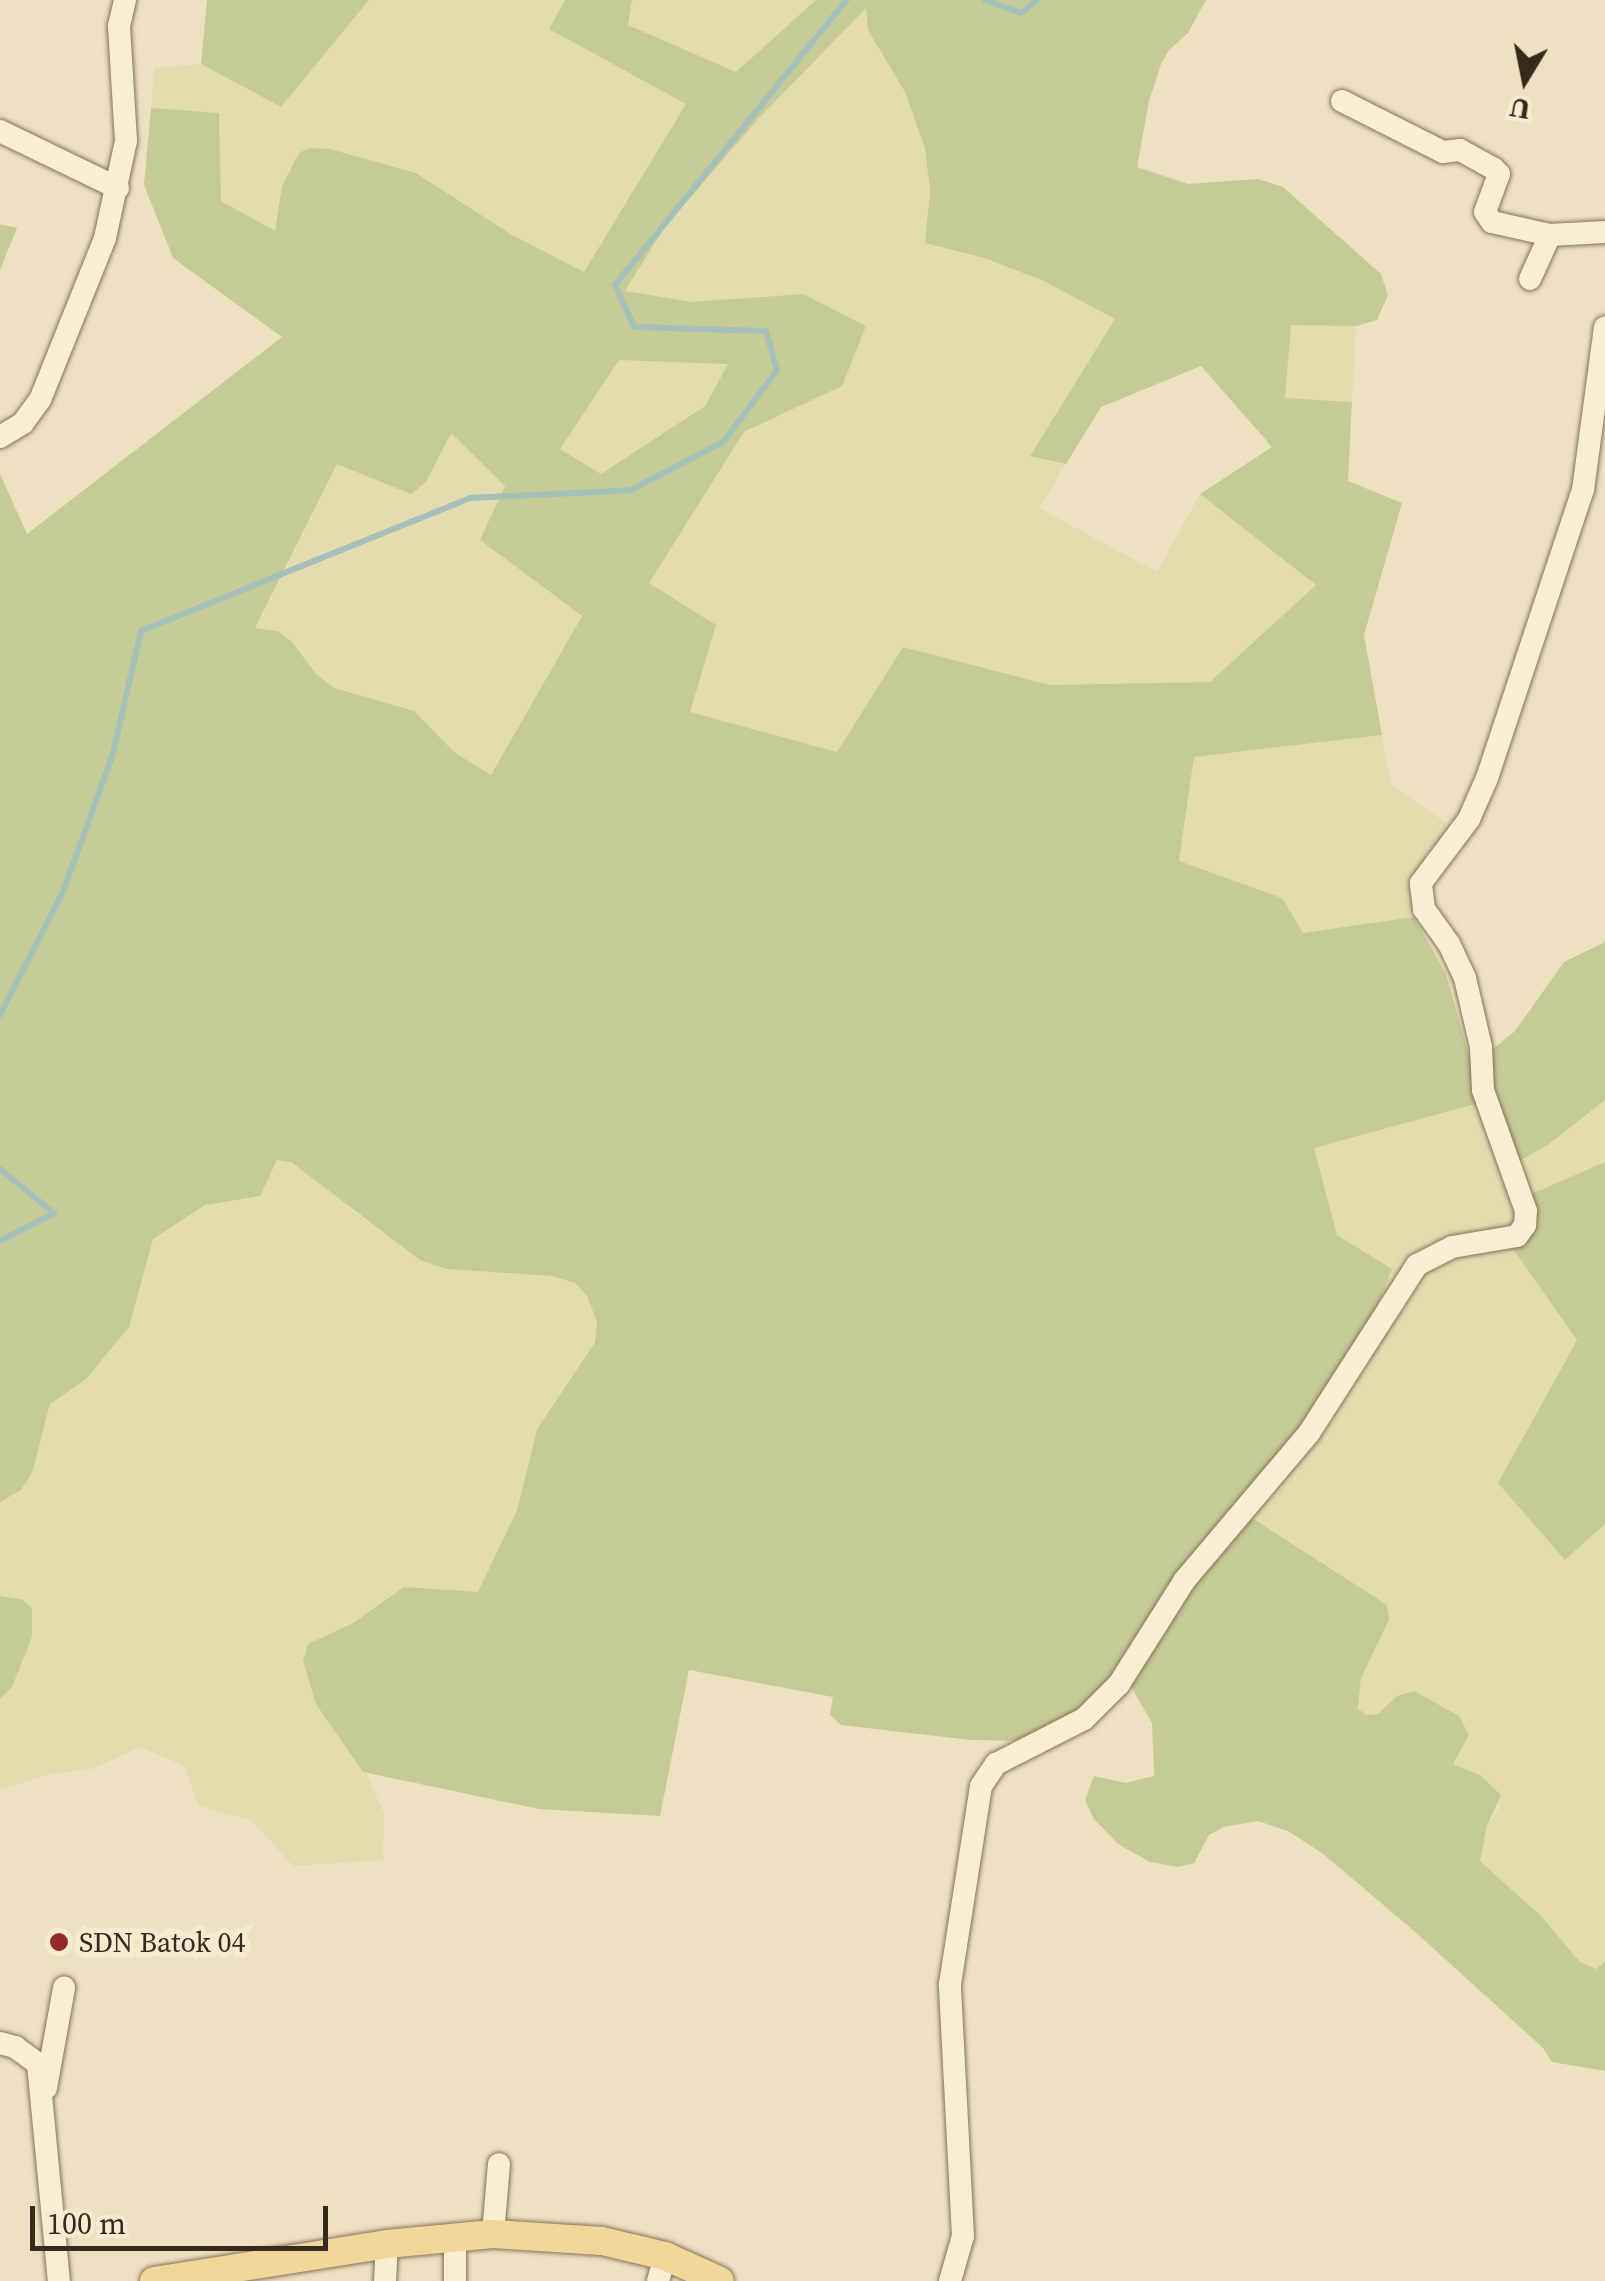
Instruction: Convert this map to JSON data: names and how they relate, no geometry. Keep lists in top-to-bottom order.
{
  "places": ["SDN Batok 04"],
  "scale_bar": "100 m",
  "north": "bottom"
}
